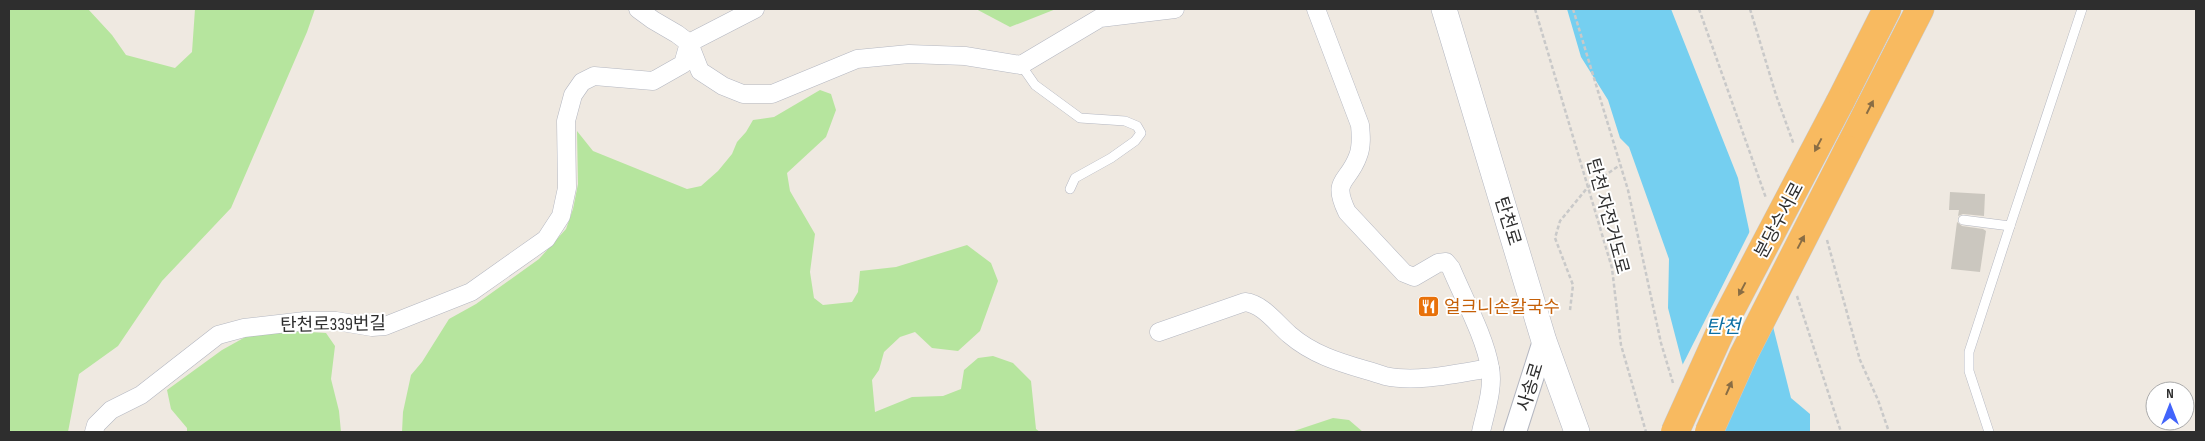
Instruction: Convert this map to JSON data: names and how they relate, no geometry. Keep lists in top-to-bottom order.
{
  "streets": {
    "highway": ["분당수서로"],
    "main road": ["탄천로"],
    "street": ["탄천로339번길", "사송로"],
    "path": ["탄천 자전거도로"]
  },
  "crossings": [
    ["탄천로", "사송로"]
  ],
  "water": ["탄천"],
  "places": {
    "restaurant": ["얼크니손칼국수"]
  },
  "north": "top"
}
